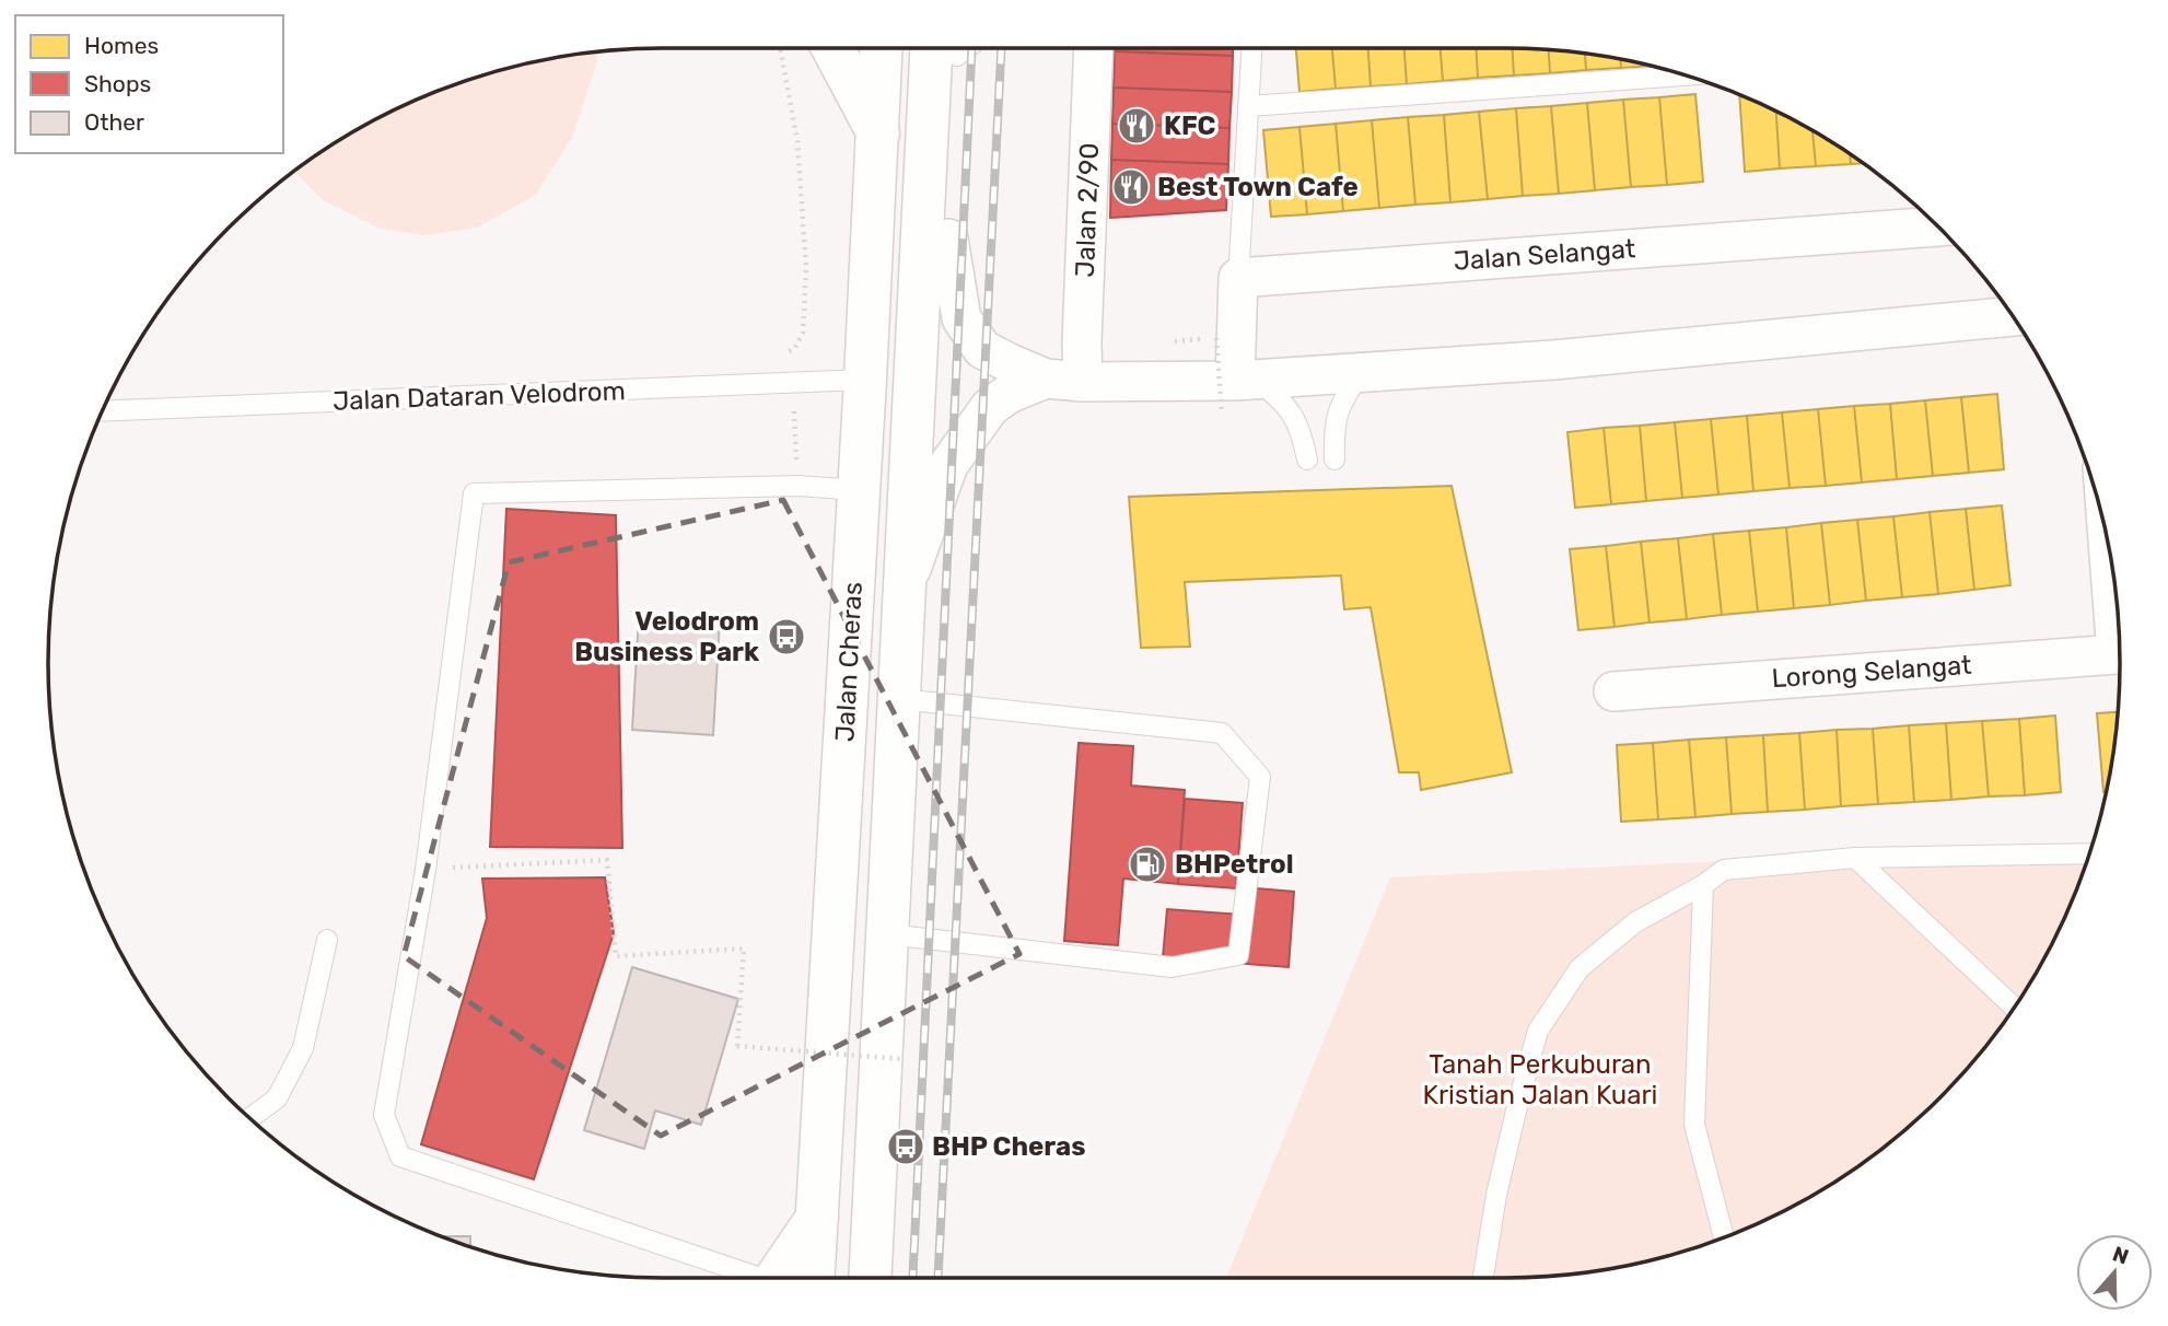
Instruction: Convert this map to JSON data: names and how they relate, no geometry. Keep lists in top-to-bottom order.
{
  "streets": {
    "highway": ["Jalan Cheras"],
    "street": ["Jalan 2/90", "Jalan Selangat", "Lorong Selangat"],
    "lane": ["Jalan Dataran Velodrom"]
  },
  "crossings": [
    ["Jalan Dataran Velodrom", "Jalan Cheras"]
  ],
  "parks": ["Tanah Perkuburan Kristian Jalan Kuari"],
  "places": {
    "restaurant": ["KFC", "Best Town Cafe"],
    "bus stop": ["Velodrom Business Park", "BHP Cheras"],
    "fuel station": ["BHPetrol"]
  },
  "legend": ["Homes", "Shops", "Other"],
  "north": "top"
}
